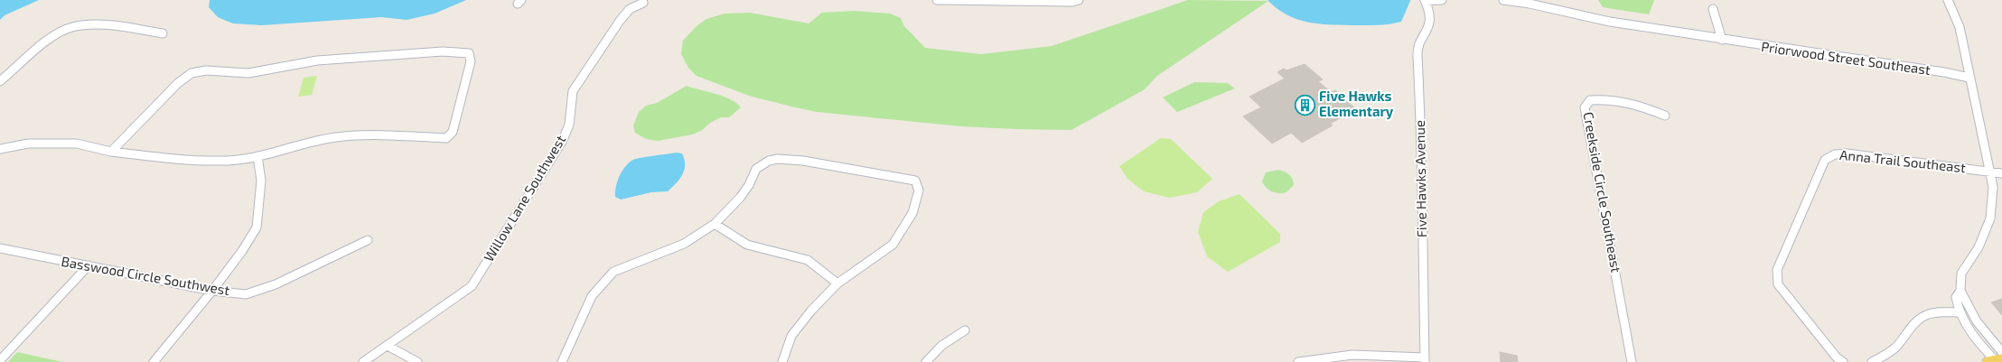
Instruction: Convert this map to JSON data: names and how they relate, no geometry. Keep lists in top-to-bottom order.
{
  "streets": {
    "street": [
      "Priorwood Street Southeast",
      "Anna Trail Southeast",
      "Five Hawks Avenue",
      "Creekside Circle Southeast",
      "Willow Lane Southwest",
      "Basswood Circle Southwest"
    ]
  },
  "places": {
    "building": ["Five Hawks Elementary"]
  }
}
